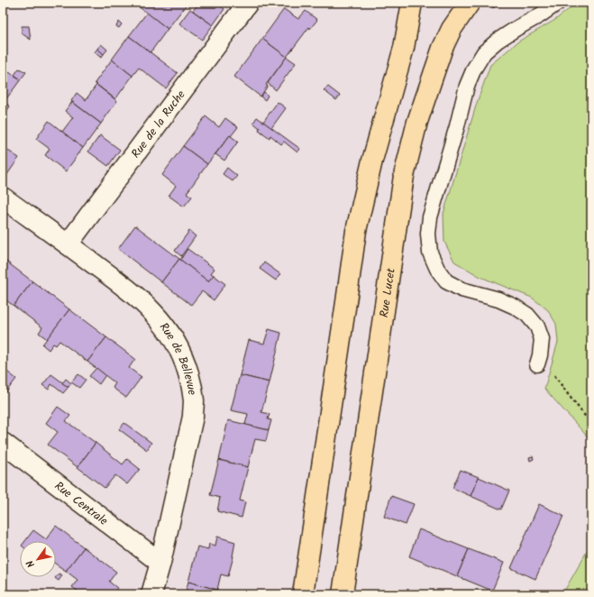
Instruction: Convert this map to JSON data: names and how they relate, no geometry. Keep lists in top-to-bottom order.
{
  "streets": {
    "main road": ["Rue Lucet"],
    "street": ["Rue de la Ruche", "Rue de Bellevue", "Rue Centrale"]
  },
  "crossings": [
    ["Rue de la Ruche", "Rue de Bellevue"],
    ["Rue de Bellevue", "Rue Centrale"]
  ],
  "north": "bottom left"
}
